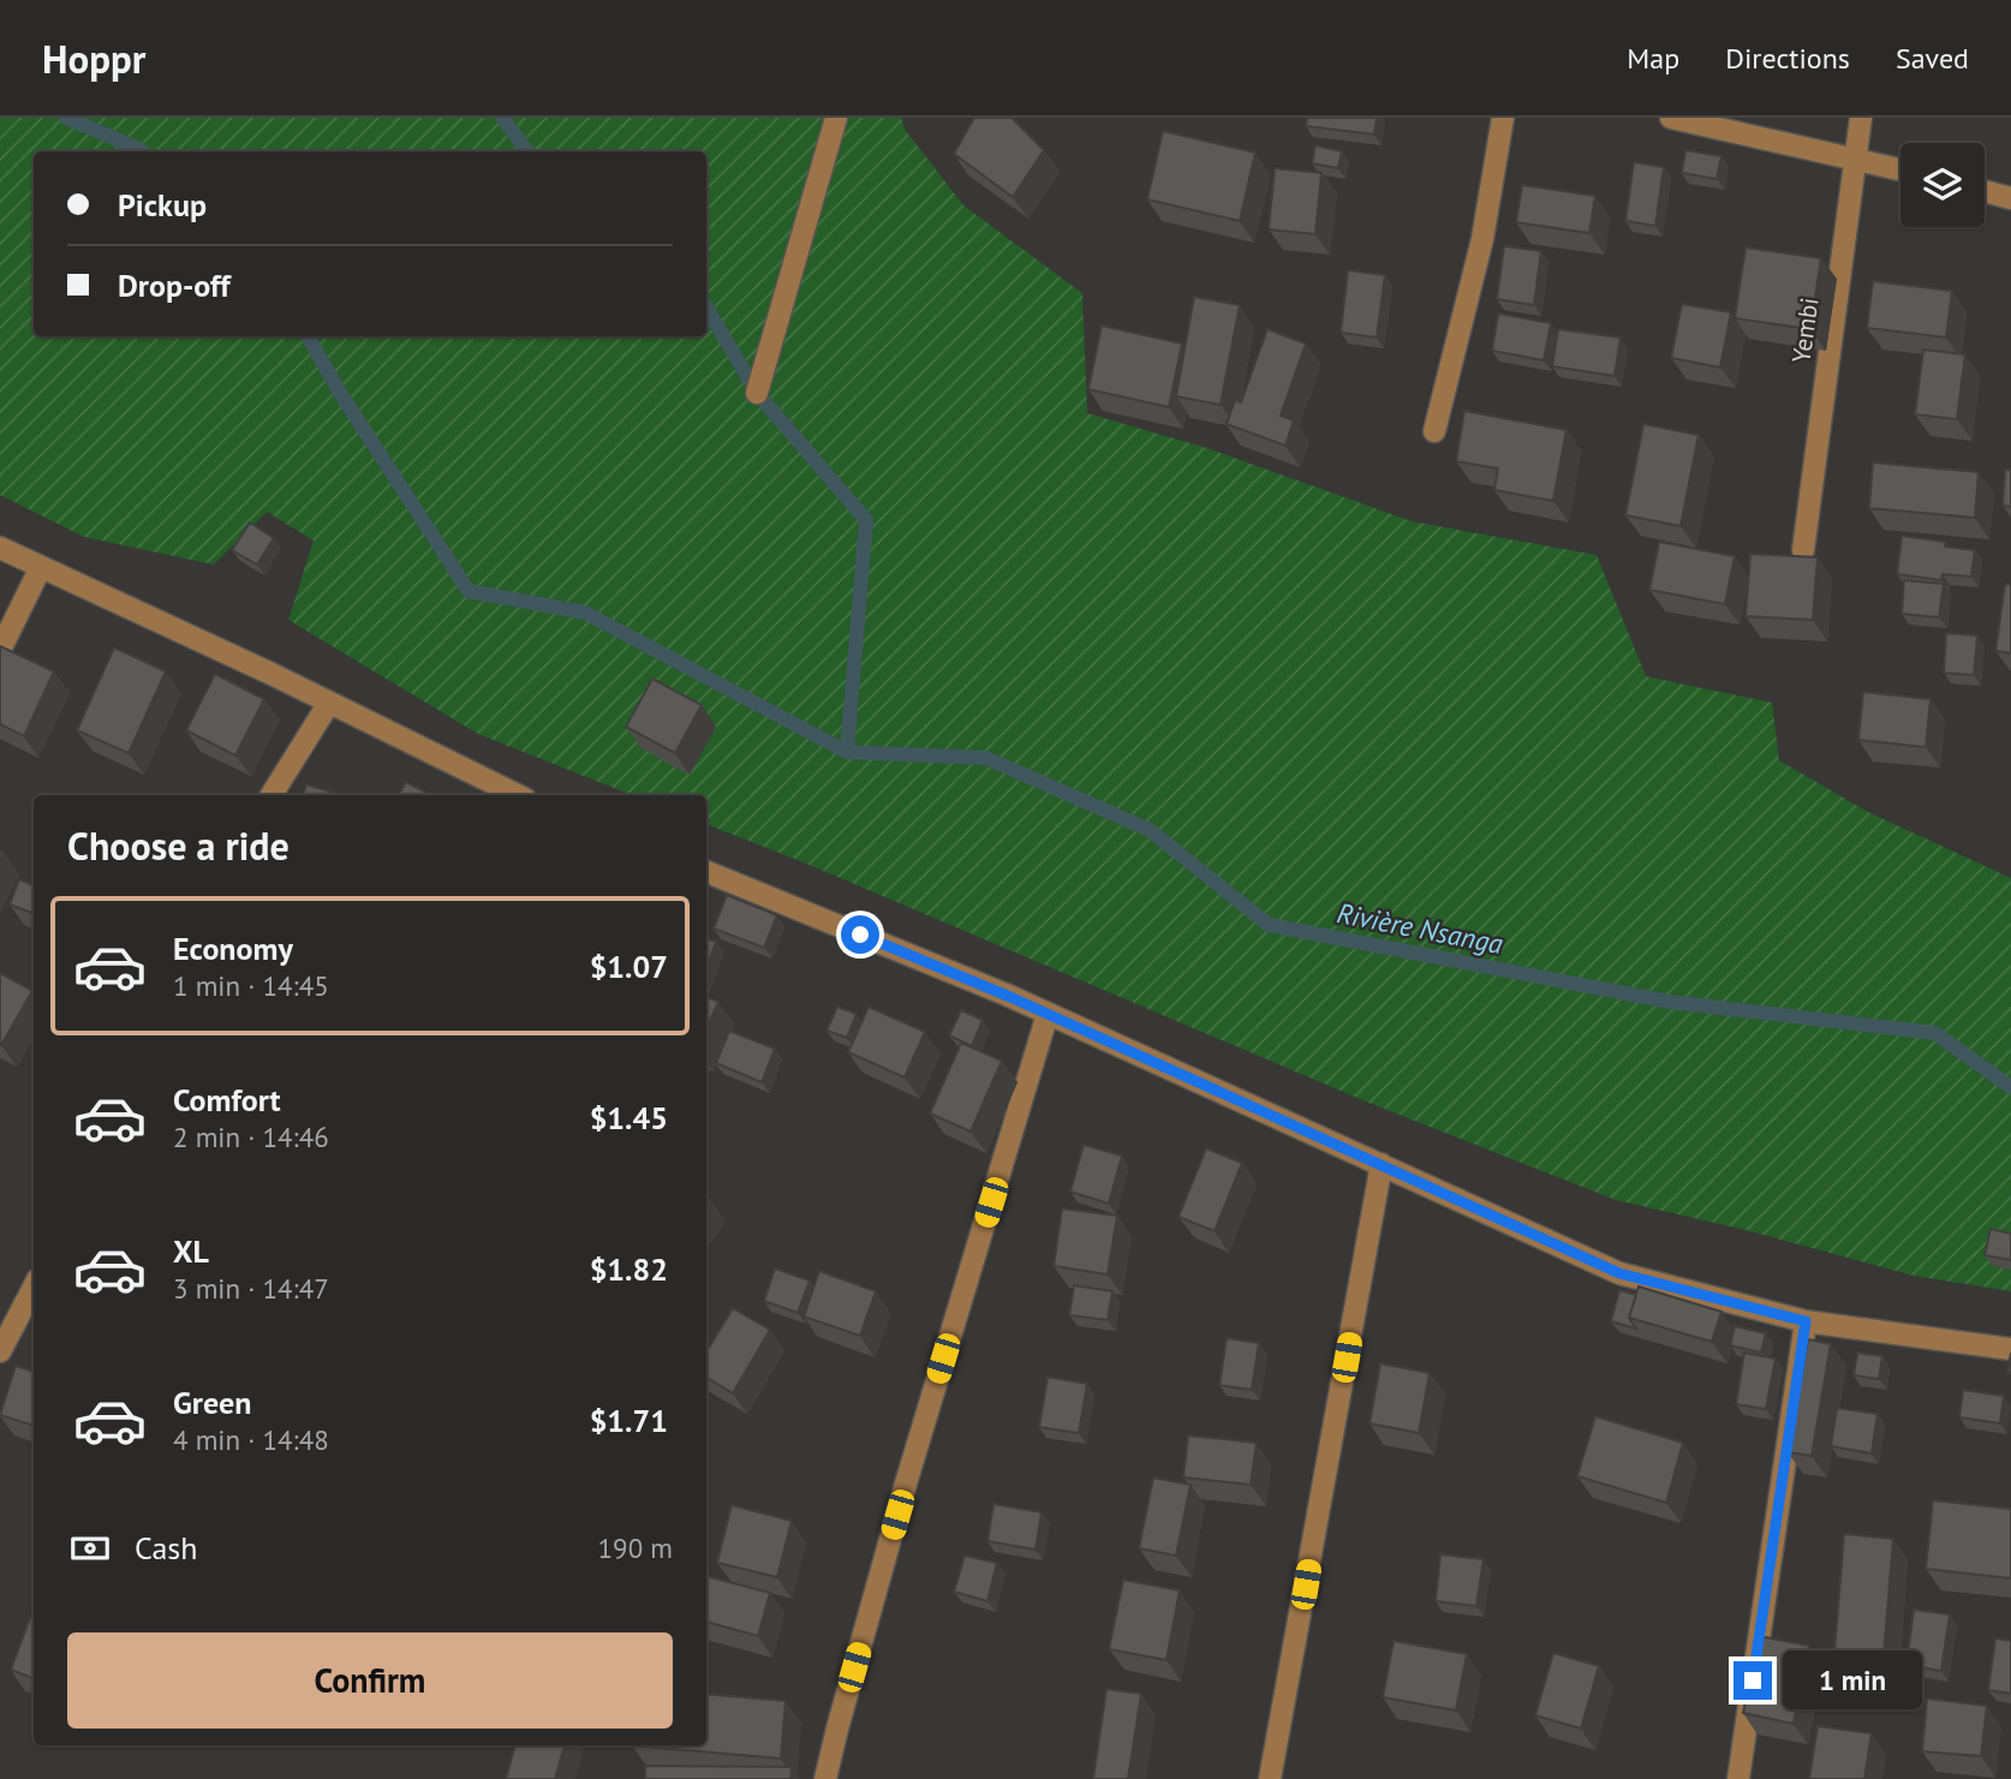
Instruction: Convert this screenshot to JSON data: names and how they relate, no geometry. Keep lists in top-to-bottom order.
{
  "streets": {
    "street": ["Yembi"]
  },
  "water": ["Rivière Nsanga"],
  "page": {
    "header": "Hoppr",
    "nav": ["Map", "Directions", "Saved"],
    "banner": ["Pickup", "Drop-off"],
    "heading": "Choose a ride",
    "list": [
      {
        "name": "Economy",
        "note": "1 min · 14:45",
        "value": "$1.07"
      },
      {
        "name": "Comfort",
        "note": "2 min · 14:46",
        "value": "$1.45"
      },
      {
        "name": "XL",
        "note": "3 min · 14:47",
        "value": "$1.82"
      },
      {
        "name": "Green",
        "note": "4 min · 14:48",
        "value": "$1.71"
      }
    ],
    "pay": ["Cash", "190 m"],
    "buttons": "Confirm",
    "bubble": "1 min"
  }
}
